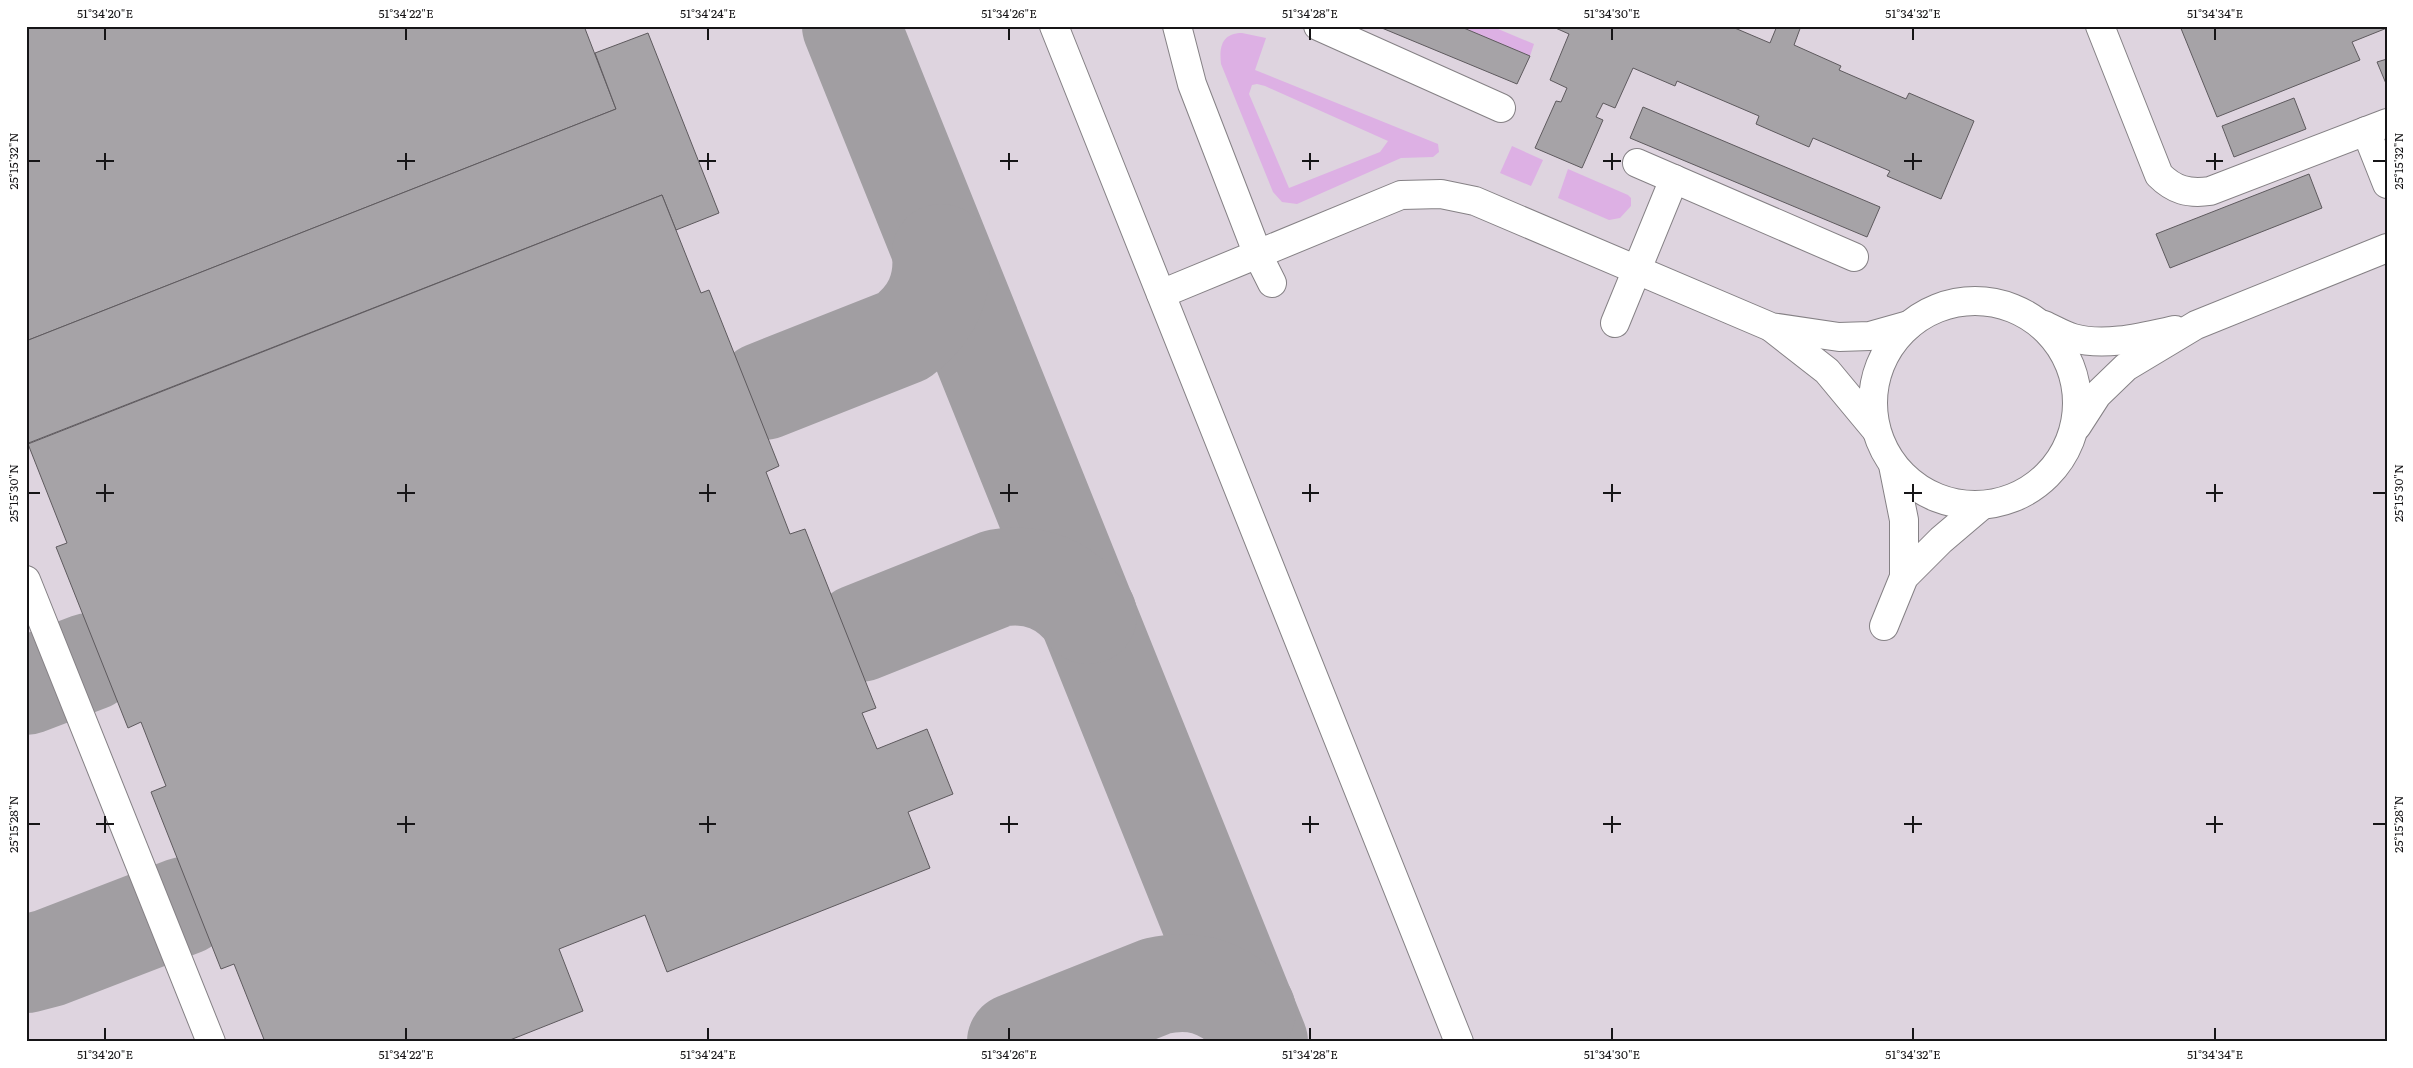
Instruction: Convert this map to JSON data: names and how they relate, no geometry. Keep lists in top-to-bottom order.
{
  "coordinates": [
    "51°34'20\"E",
    "51°34'22\"E",
    "51°34'24\"E",
    "51°34'26\"E",
    "51°34'28\"E",
    "51°34'30\"E",
    "51°34'32\"E",
    "51°34'34\"E",
    "25°15'32\"N",
    "25°15'30\"N",
    "25°15'28\"N"
  ]
}
